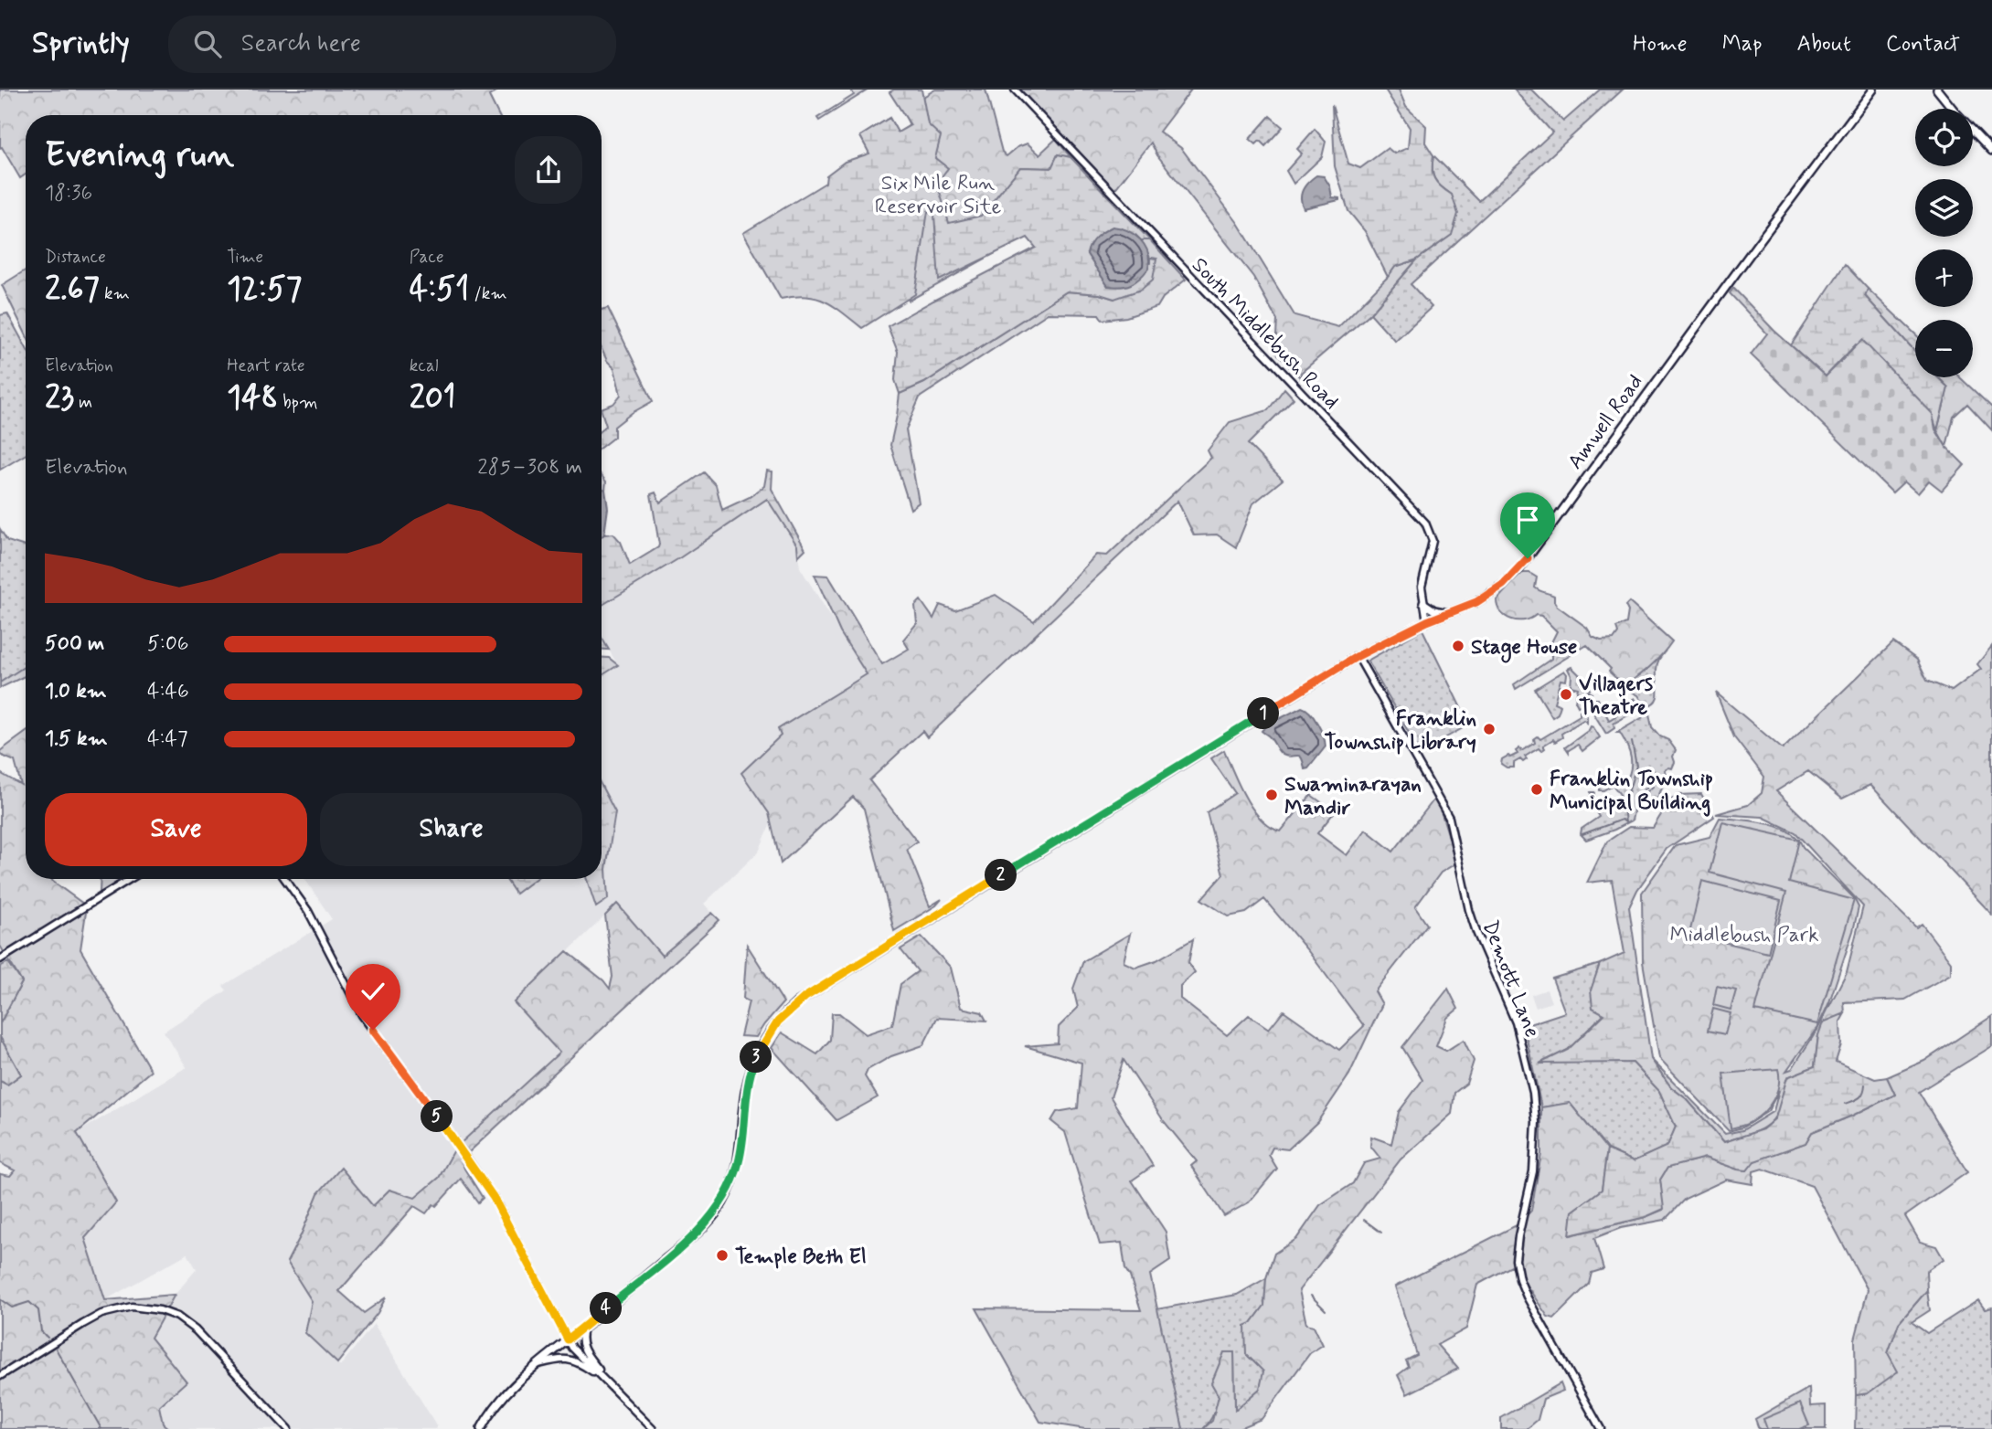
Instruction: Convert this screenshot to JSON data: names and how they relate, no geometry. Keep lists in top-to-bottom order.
{
  "streets": {
    "main road": ["Amwell Road"],
    "street": ["South Middlebush Road", "Demott Lane"]
  },
  "crossings": [
    ["South Middlebush Road", "Amwell Road"],
    ["Amwell Road", "Demott Lane"]
  ],
  "parks": ["Six Mile Run Reservoir Site", "Middlebush Park"],
  "places": [
    "Stage House",
    "Villagers Theatre",
    "Franklin Township Library",
    "Franklin Township Municipal Building",
    "Swaminarayan Mandir",
    "Temple Beth El"
  ],
  "page": {
    "header": "Sprintly",
    "search": "Search here",
    "nav": [
      "Home",
      "Map",
      "About",
      "Contact"
    ],
    "map_buttons": ["+", "−"],
    "heading": ["Evening run", "18:36"],
    "stats": [
      ["Distance", "2.67 km"],
      ["Time", "12:57"],
      ["Pace", "4:51 /km"],
      ["Elevation", "23 m"],
      ["Heart rate", "148 bpm"],
      ["kcal", "201"]
    ],
    "chart": ["Elevation", "285–308 m"],
    "list": [
      {
        "name": "500 m",
        "note": "5:06"
      },
      {
        "name": "1.0 km",
        "note": "4:46"
      },
      {
        "name": "1.5 km",
        "note": "4:47"
      }
    ],
    "pins": [
      "1",
      "2",
      "3",
      "5",
      "4"
    ],
    "buttons": ["Save", "Share"]
  }
}
